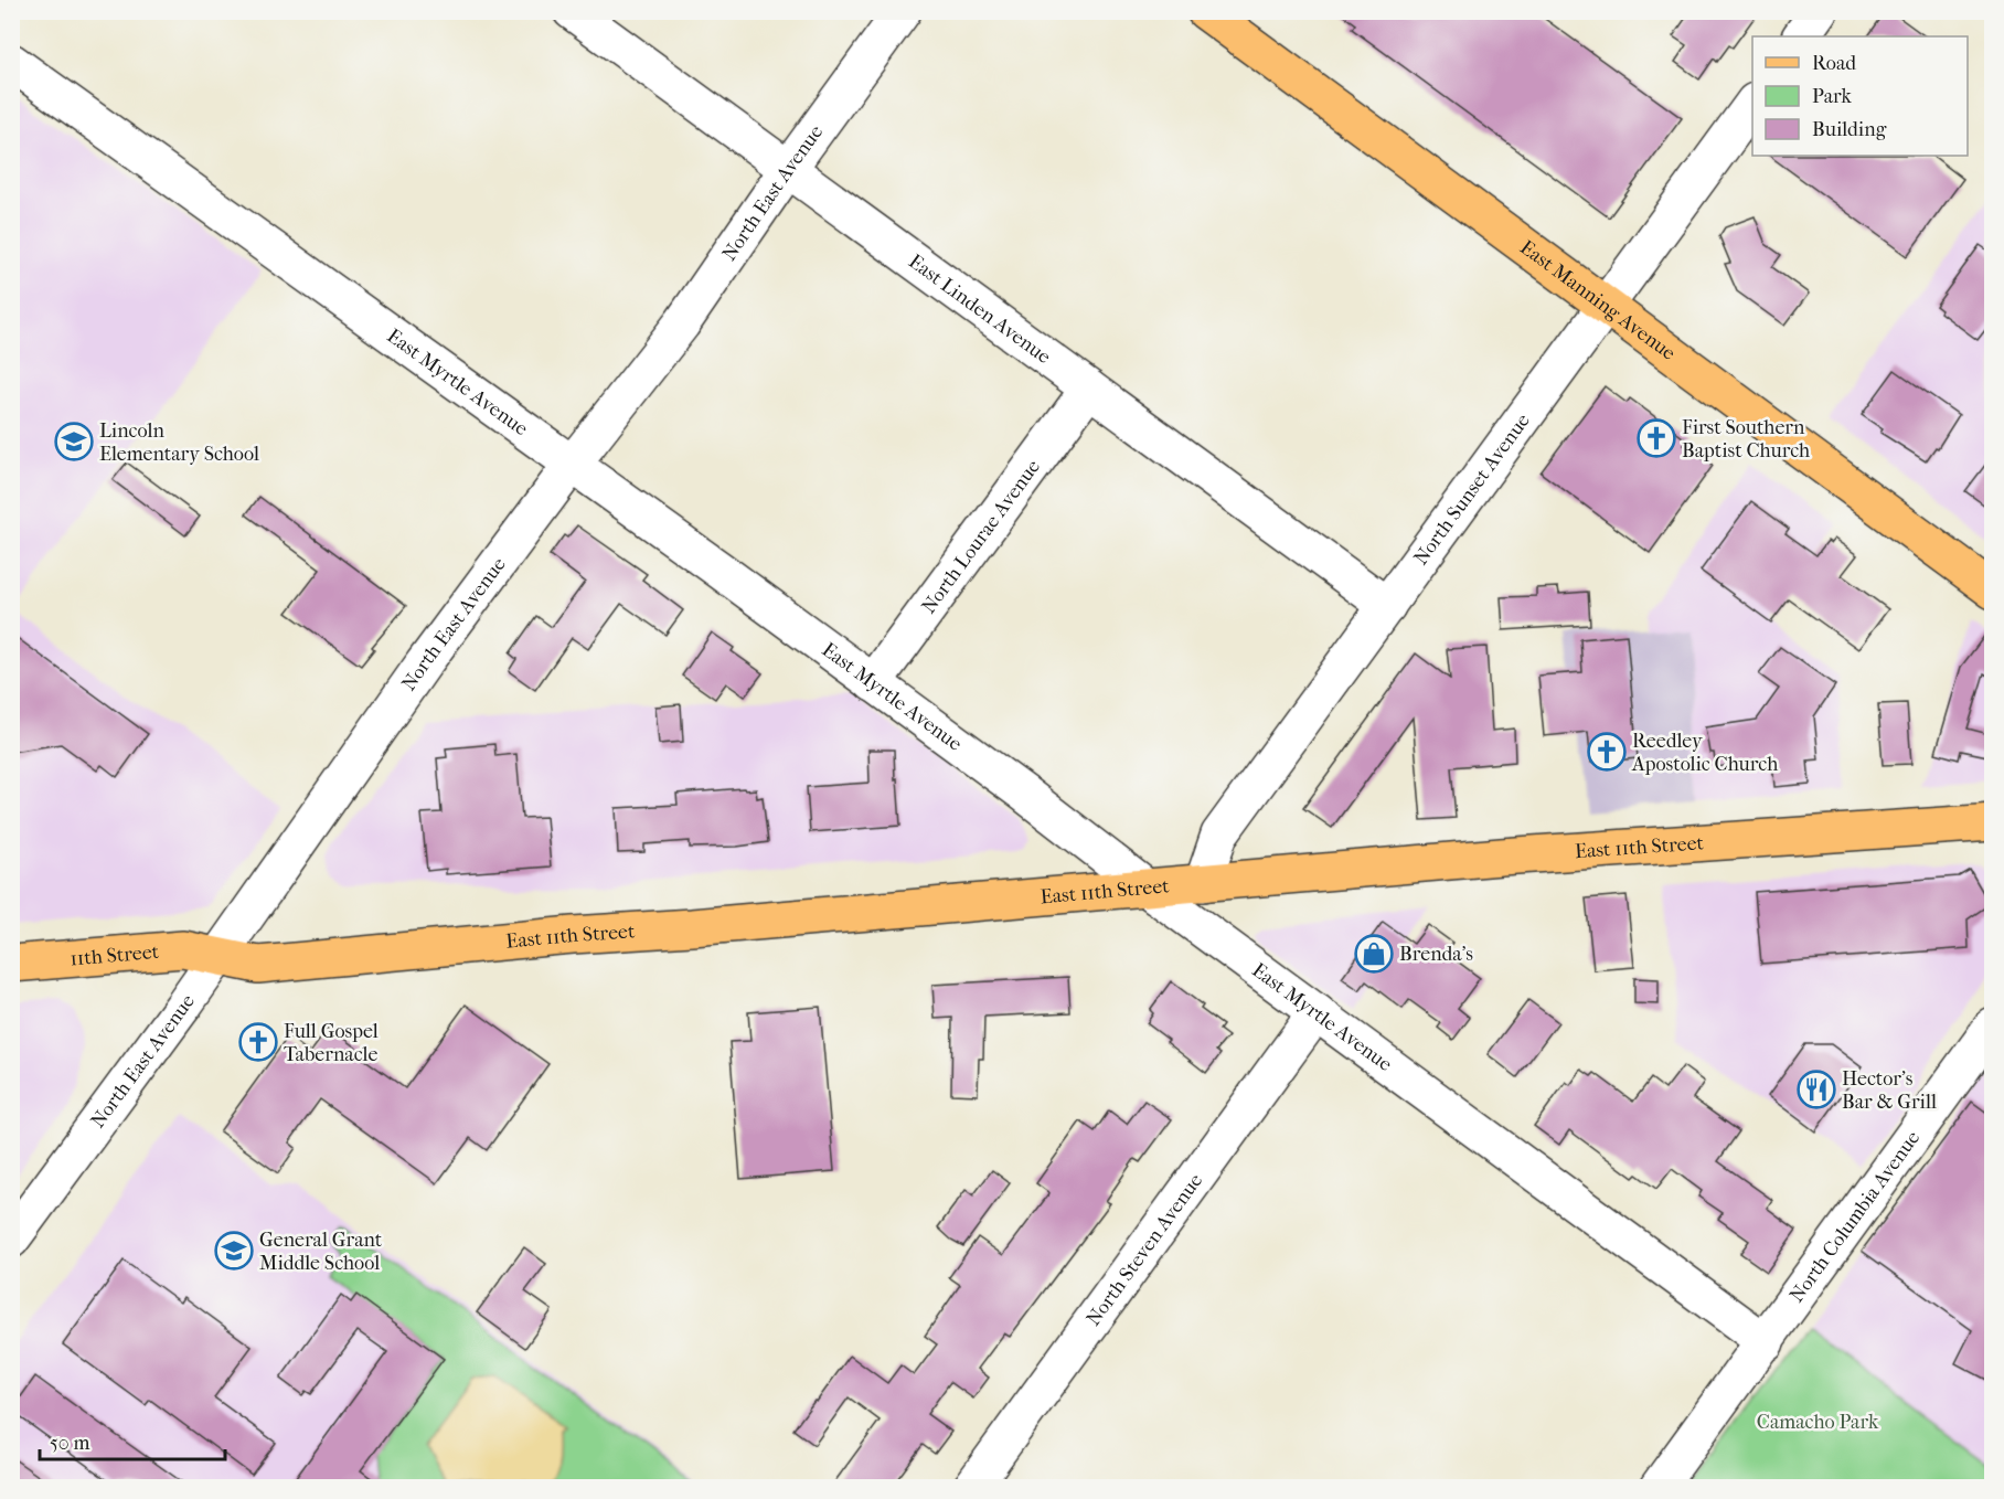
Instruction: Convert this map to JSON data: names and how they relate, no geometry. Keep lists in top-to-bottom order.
{
  "streets": {
    "main road": ["East Manning Avenue", "East 11th Street", "11th Street"],
    "street": [
      "North East Avenue",
      "East Linden Avenue",
      "East Myrtle Avenue",
      "North Sunset Avenue",
      "North Lourae Avenue",
      "North Columbia Avenue",
      "North Steven Avenue"
    ]
  },
  "crossings": [
    ["North East Avenue", "East Linden Avenue"],
    ["North East Avenue", "East Myrtle Avenue"],
    ["North East Avenue", "East 11th Street"],
    ["North East Avenue", "11th Street"],
    ["East Manning Avenue", "North Sunset Avenue"],
    ["East Linden Avenue", "North Sunset Avenue"],
    ["East Linden Avenue", "North Lourae Avenue"],
    ["East Myrtle Avenue", "North Lourae Avenue"],
    ["East Myrtle Avenue", "East 11th Street"],
    ["East Myrtle Avenue", "North Columbia Avenue"],
    ["East Myrtle Avenue", "North Steven Avenue"],
    ["North Sunset Avenue", "East 11th Street"],
    ["East 11th Street", "11th Street"]
  ],
  "parks": ["Camacho Park"],
  "places": {
    "church": ["First Southern Baptist Church", "Reedley Apostolic Church", "Full Gospel Tabernacle"],
    "school or university": ["Lincoln Elementary School", "General Grant Middle School"],
    "shop": ["Brenda's"],
    "restaurant": ["Hector's Bar & Grill"]
  },
  "legend": ["Road", "Park", "Building"],
  "scale_bar": "50 m"
}
